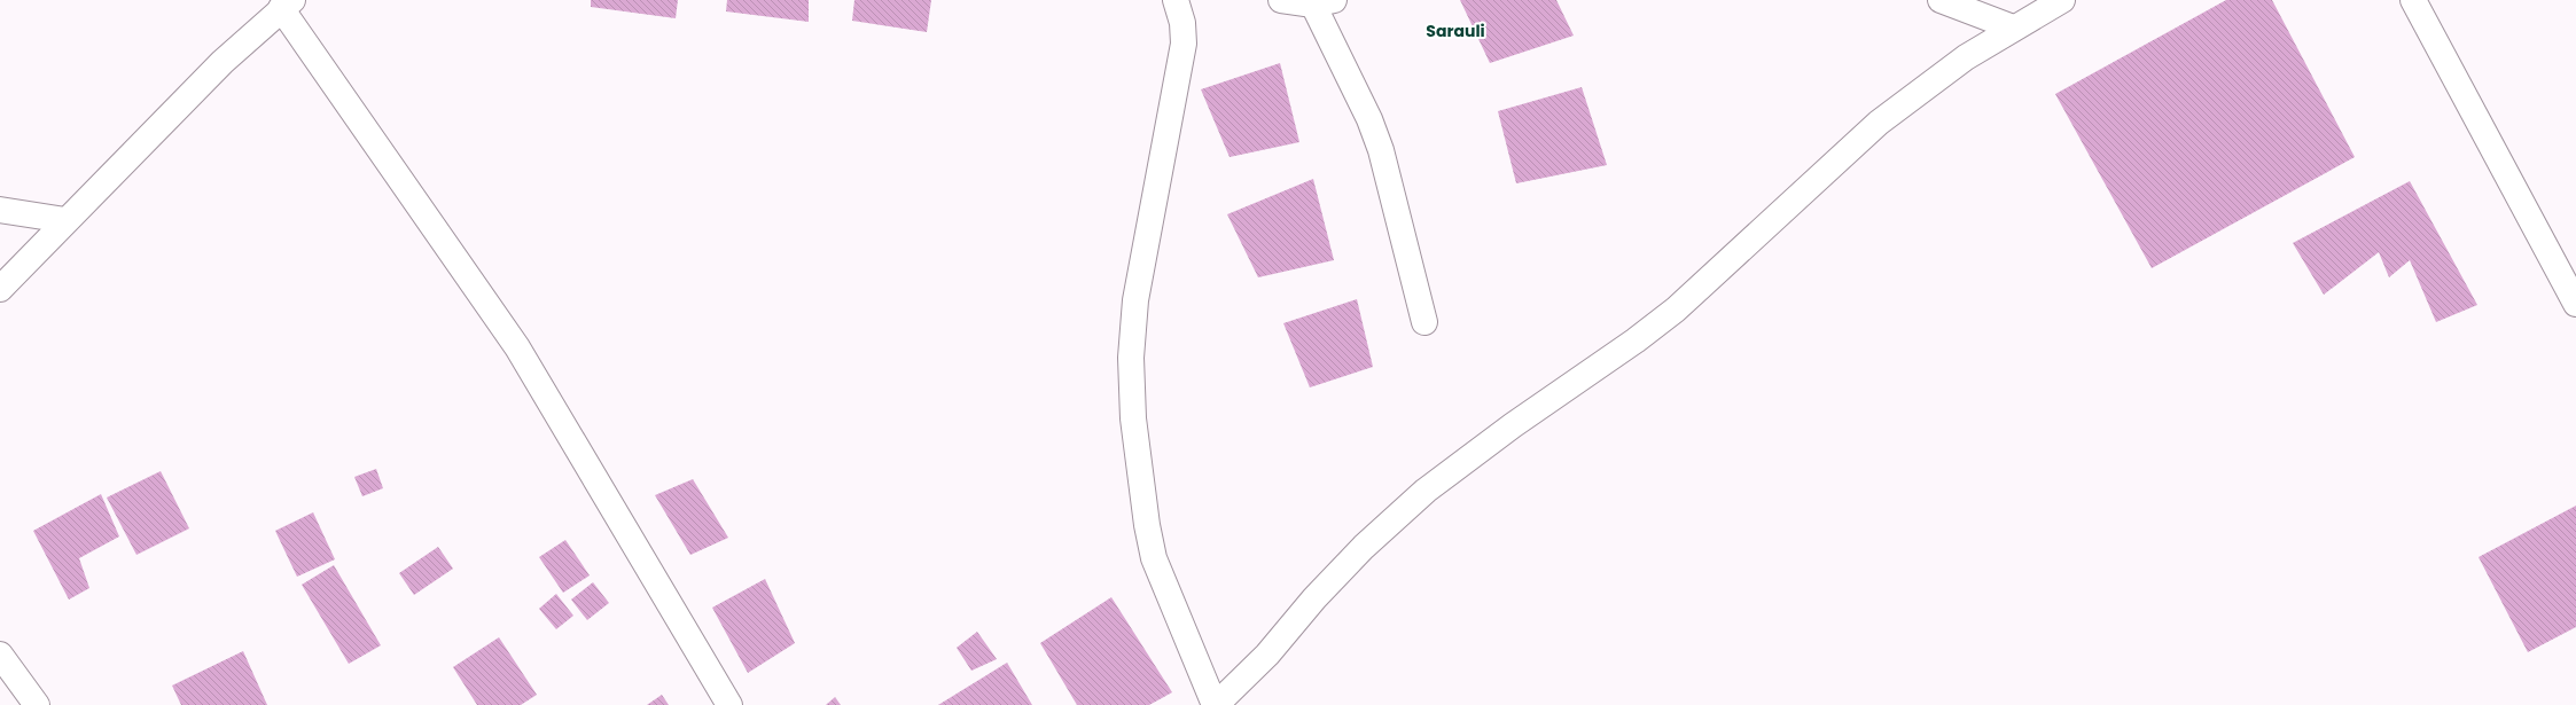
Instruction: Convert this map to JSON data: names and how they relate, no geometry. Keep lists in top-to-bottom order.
{
  "districts": ["Sarauli"]
}
